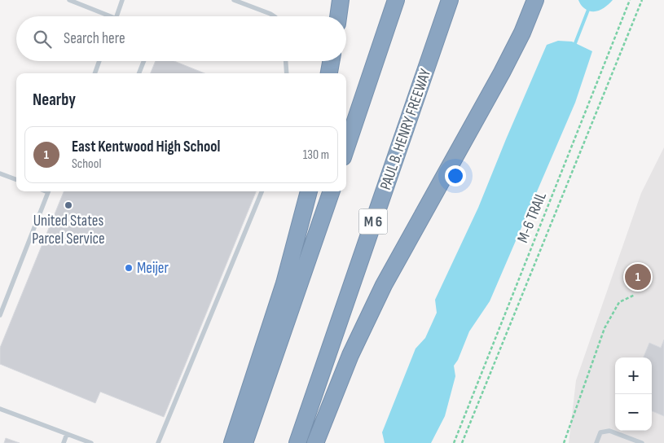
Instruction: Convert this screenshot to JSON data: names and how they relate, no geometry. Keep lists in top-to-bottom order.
{
  "streets": {
    "highway": ["PAUL B. HENRY FREEWAY", "M 6"],
    "path": ["M-6 TRAIL"]
  },
  "places": ["United States Parcel Service", "Meijer"],
  "page": {
    "search": "Search here",
    "heading": "Nearby",
    "list": [
      {
        "mark": "1",
        "name": "East Kentwood High School",
        "note": "School",
        "value": "130 m"
      }
    ],
    "pins": "1",
    "map_buttons": ["+", "−"]
  }
}
